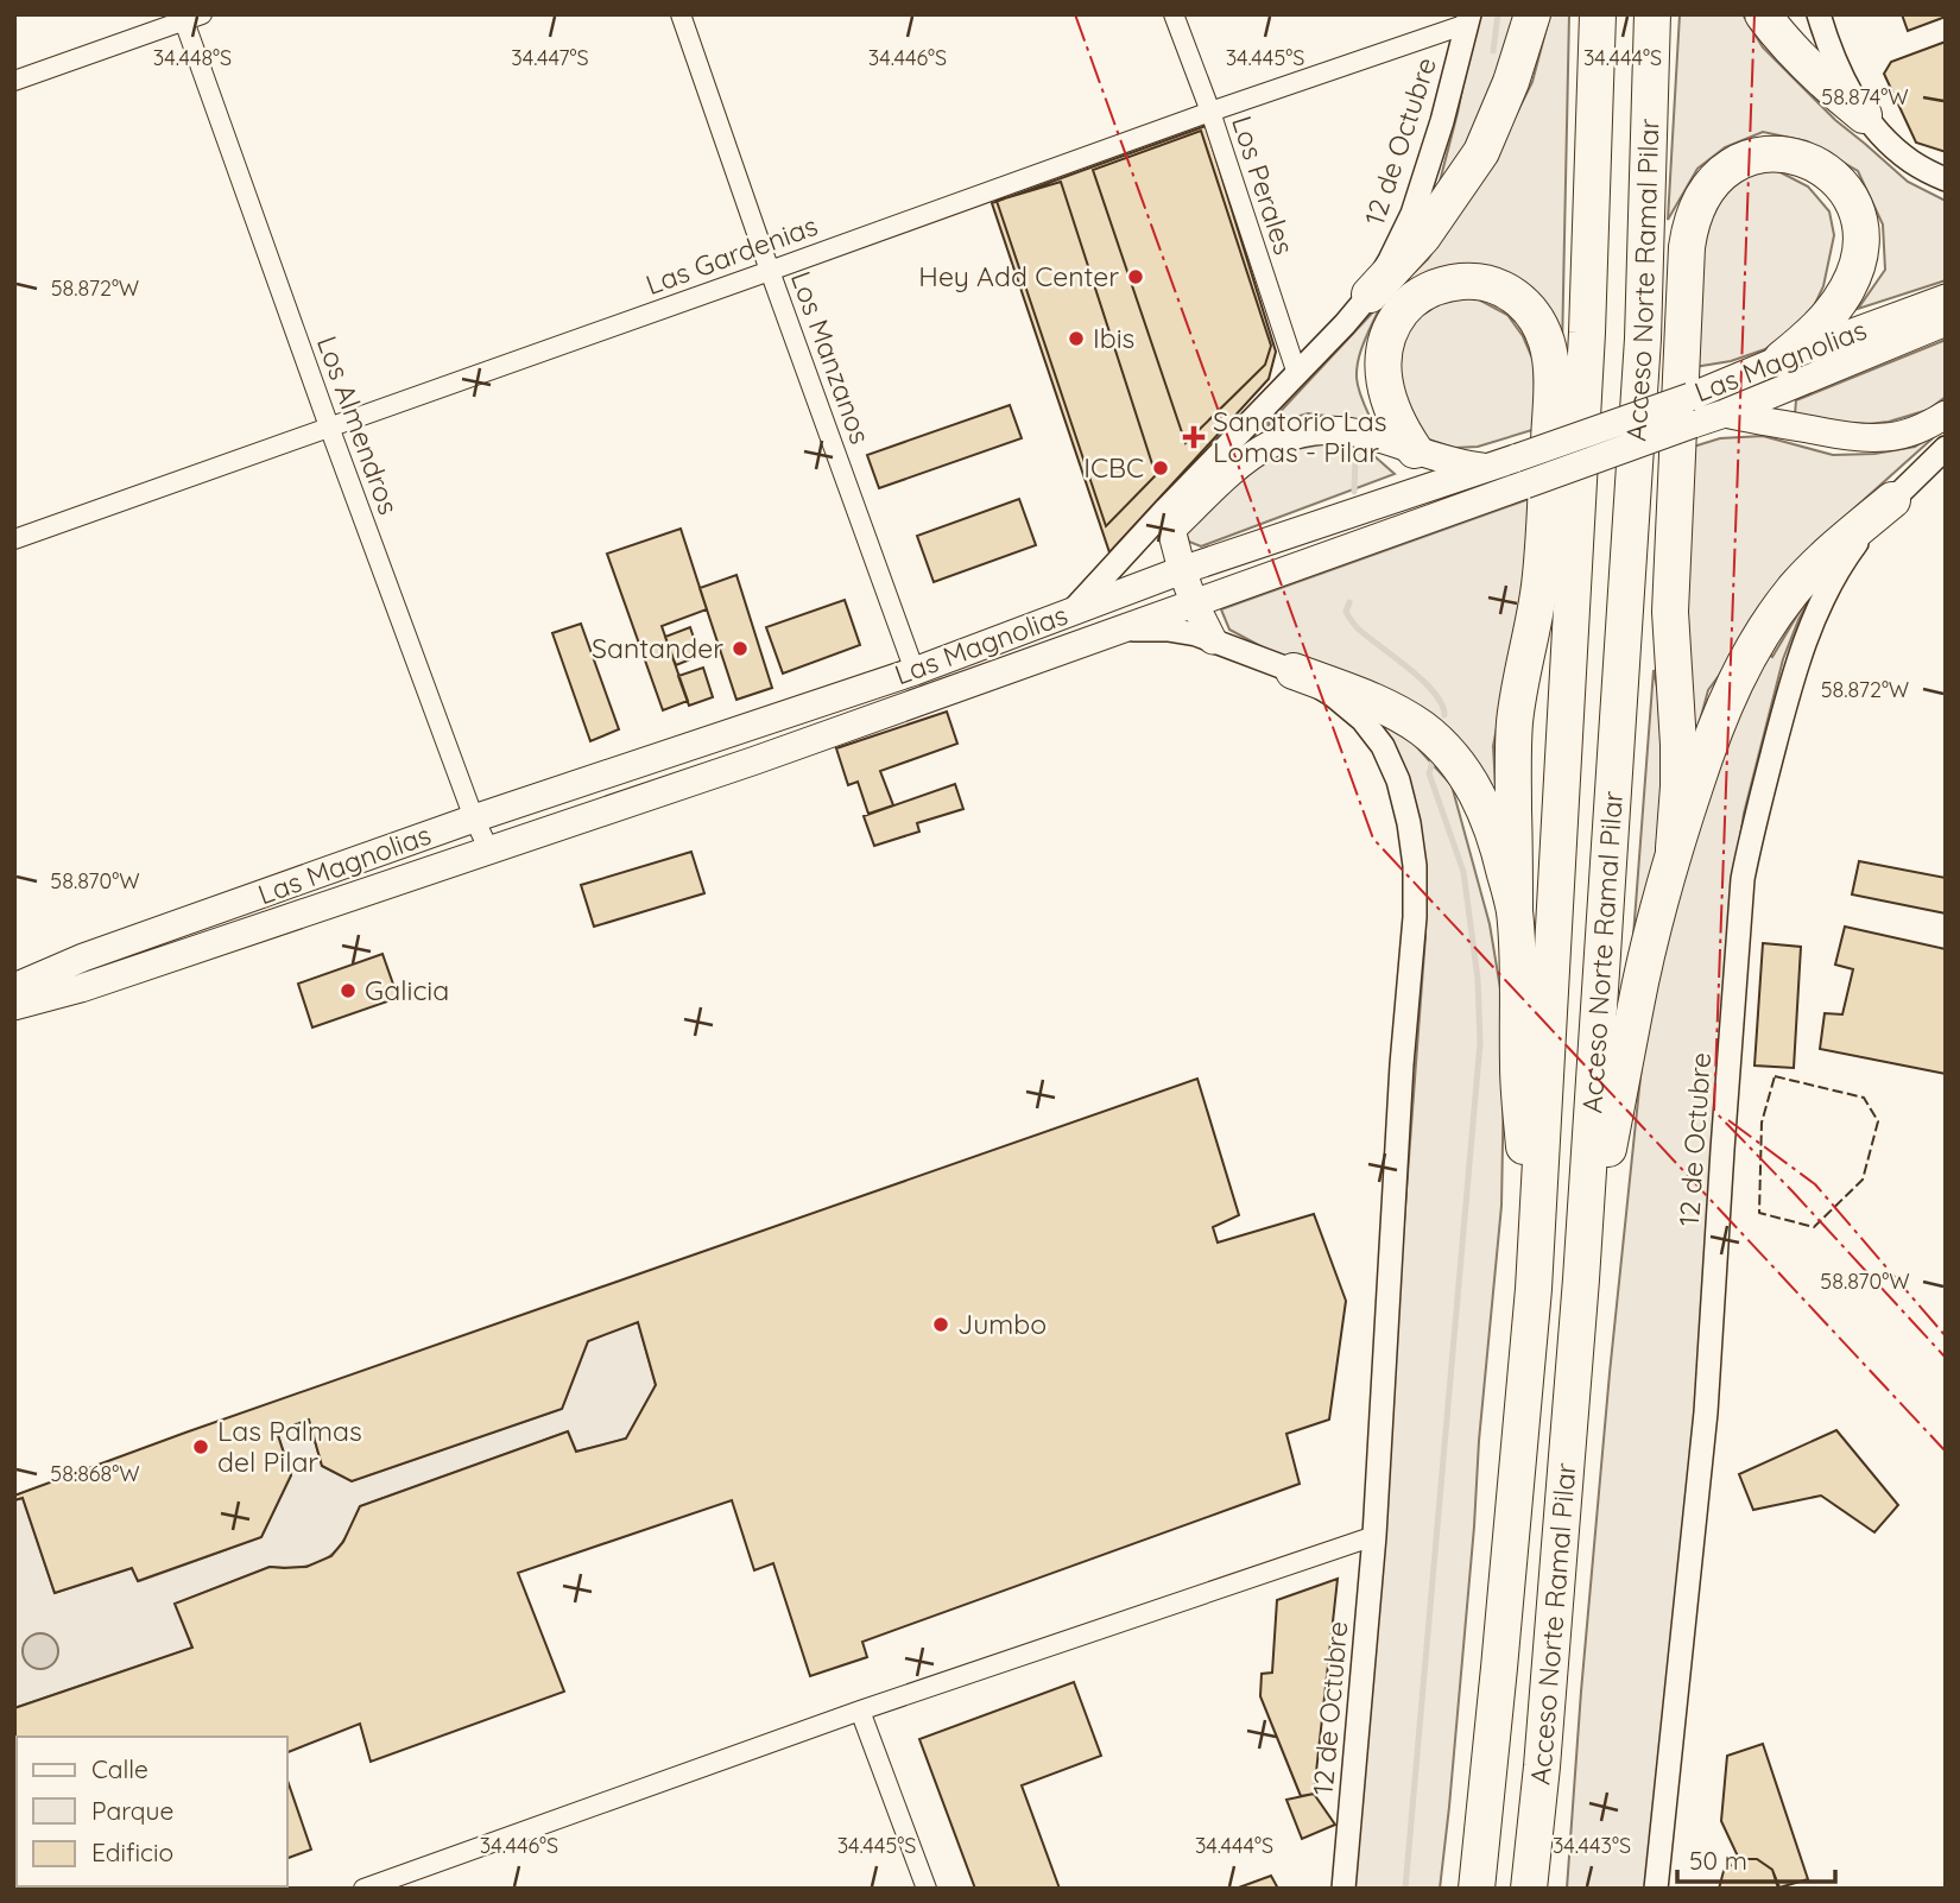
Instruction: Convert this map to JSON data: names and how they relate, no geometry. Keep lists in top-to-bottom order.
{
  "streets": {
    "highway": ["Acceso Norte Ramal Pilar"],
    "main road": ["Las Magnolias"],
    "street": [
      "12 de Octubre",
      "Los Perales",
      "Las Gardenias",
      "Los Manzanos",
      "Los Almendros"
    ]
  },
  "crossings": [
    ["12 de Octubre", "Los Perales"],
    ["12 de Octubre", "Las Gardenias"],
    ["12 de Octubre", "Las Magnolias"],
    ["Los Perales", "Las Gardenias"],
    ["Las Gardenias", "Los Manzanos"],
    ["Las Gardenias", "Los Almendros"],
    ["Los Manzanos", "Las Magnolias"],
    ["Las Magnolias", "Los Almendros"]
  ],
  "places": {
    "other": [
      "Hey Add Center",
      "Ibis",
      "ICBC",
      "Santander",
      "Galicia",
      "Jumbo",
      "Las Palmas del Pilar"
    ],
    "health": ["Sanatorio Las Lomas - Pilar"]
  },
  "legend": ["Calle", "Parque", "Edificio"],
  "scale_bar": "50 m",
  "coordinates": [
    "34.448°S",
    "34.447°S",
    "34.446°S",
    "34.445°S",
    "34.444°S",
    "58.874°W",
    "58.872°W",
    "58.870°W",
    "58.868°W",
    "34.443°S"
  ]
}
